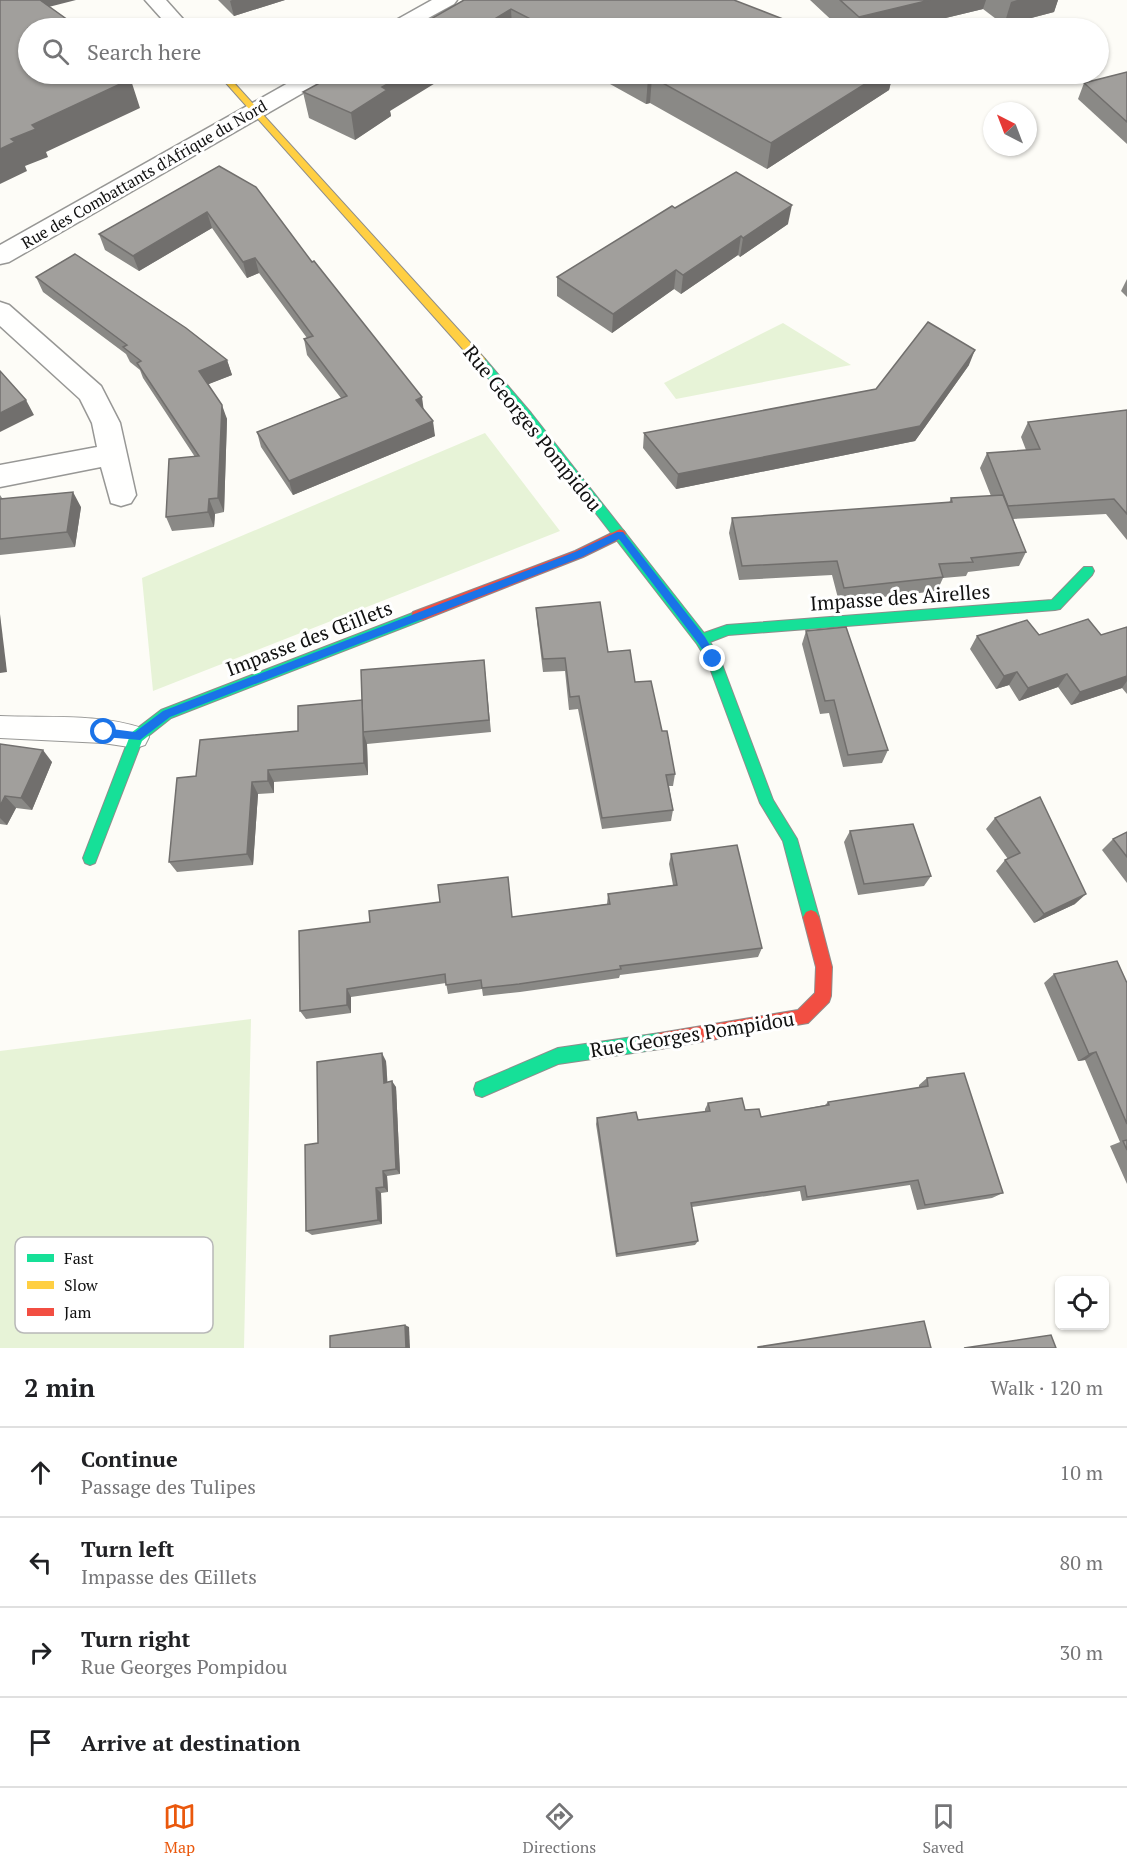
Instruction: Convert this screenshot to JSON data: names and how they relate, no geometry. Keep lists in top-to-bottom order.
{
  "streets": {
    "street": [
      "Rue des Combattants d'Afrique du Nord",
      "Rue Georges Pompidou",
      "Impasse des Airelles",
      "Impasse des Œillets"
    ]
  },
  "crossings": [
    ["Rue des Combattants d'Afrique du Nord", "Rue Georges Pompidou"],
    ["Rue Georges Pompidou", "Impasse des Airelles"],
    ["Rue Georges Pompidou", "Impasse des Œillets"]
  ],
  "legend": ["Fast", "Slow", "Jam"],
  "north": "top left",
  "page": {
    "search": "Search here",
    "heading": ["2 min", "Walk · 120 m"],
    "list": [
      ["Continue", "Passage des Tulipes", "10 m"],
      ["Turn left", "Impasse des Œillets", "80 m"],
      ["Turn right", "Rue Georges Pompidou", "30 m"],
      "Arrive at destination"
    ],
    "nav": ["Map", "Directions", "Saved"]
  }
}
